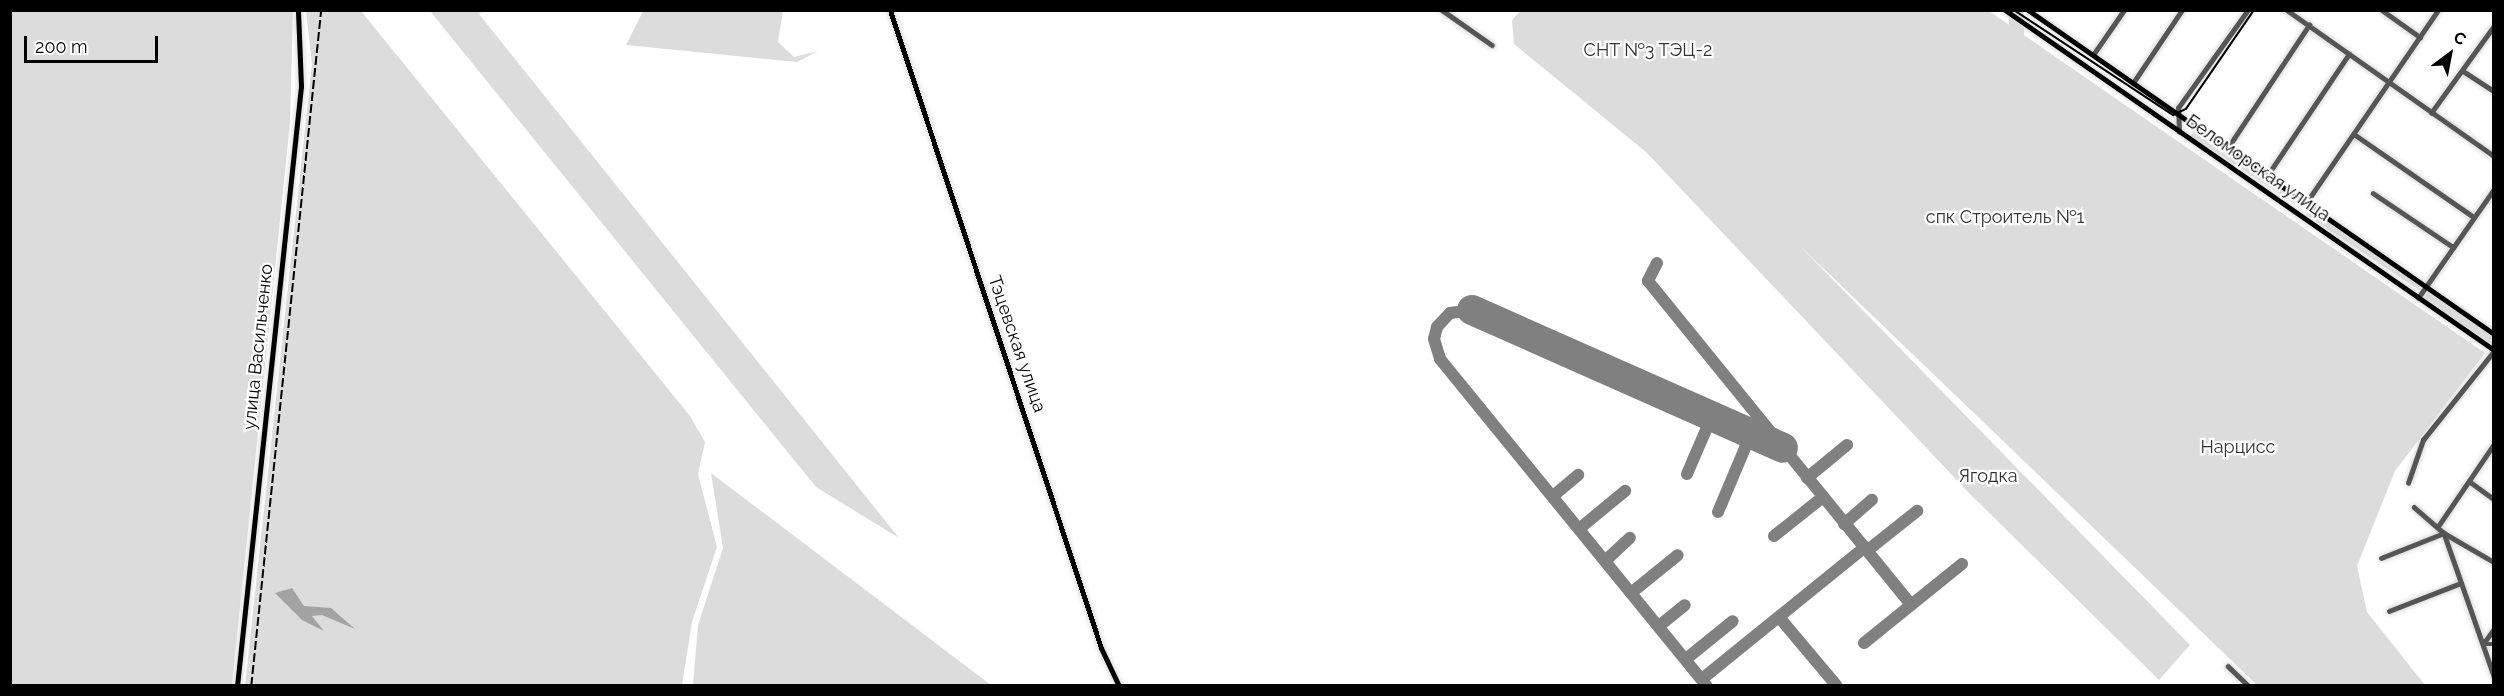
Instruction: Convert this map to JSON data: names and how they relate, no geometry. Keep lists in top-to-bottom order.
{
  "streets": {
    "main road": ["Беломорская улица", "Тэцевская улица", "улица Васильченко"]
  },
  "parks": [
    "СНТ №3 ТЭЦ-2",
    "спк Строитель №1",
    "Нарцисс",
    "Ягодка"
  ],
  "scale_bar": "200 m",
  "north": "top right"
}
